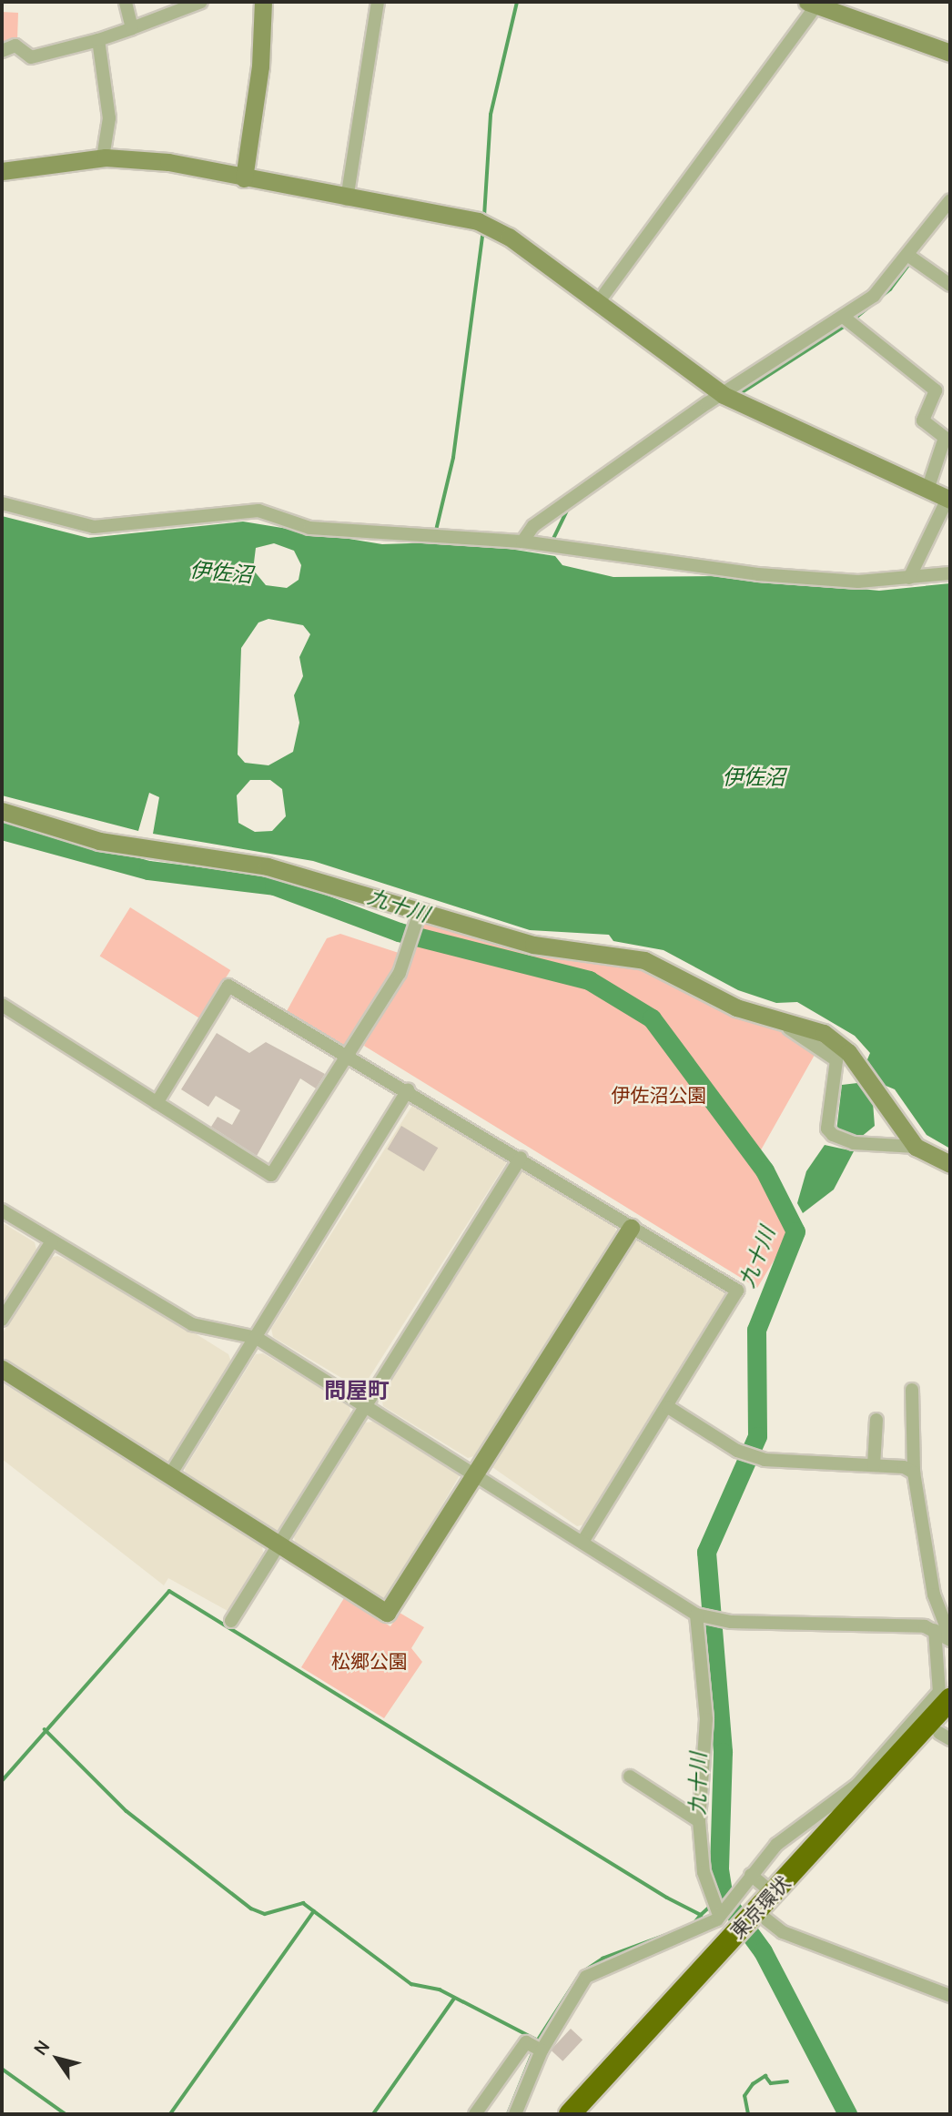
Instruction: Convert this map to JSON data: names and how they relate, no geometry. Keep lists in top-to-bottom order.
{
  "streets": {
    "highway": ["東京環状"]
  },
  "districts": ["問屋町"],
  "water": ["伊佐沼", "九十川"],
  "parks": ["伊佐沼公園", "松郷公園"],
  "north": "top left"
}
